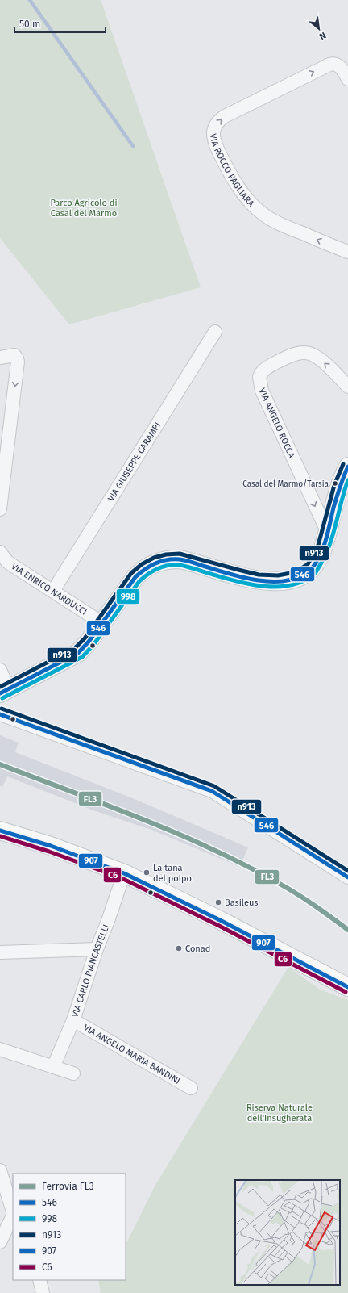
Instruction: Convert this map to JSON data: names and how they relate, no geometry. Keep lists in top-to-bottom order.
{
  "streets": {
    "street": [
      "VIA ROCCO PAGLIARA",
      "VIA ANGELO ROCCA",
      "VIA GIUSEPPE CARAMPI",
      "VIA ENRICO NARDUCCI",
      "VIA CARLO PIANCASTELLI",
      "VIA ANGELO MARIA BANDINI"
    ]
  },
  "crossings": [
    ["VIA GIUSEPPE CARAMPI", "VIA ENRICO NARDUCCI"],
    ["VIA CARLO PIANCASTELLI", "VIA ANGELO MARIA BANDINI"]
  ],
  "parks": ["Parco Agricolo di Casal del Marmo", "Riserva Naturale dell'Insugherata"],
  "places": [
    "Casal del Marmo/Tarsia",
    "La tana del polpo",
    "Basileus",
    "Conad"
  ],
  "lines": [
    "transit line n913",
    "transit line 546",
    "transit line 998",
    "rail line FL3",
    "transit line 907",
    "transit line C6"
  ],
  "legend": [
    "Ferrovia FL3",
    "546",
    "998",
    "n913",
    "907",
    "C6"
  ],
  "scale_bar": "50 m",
  "north": "bottom right"
}
